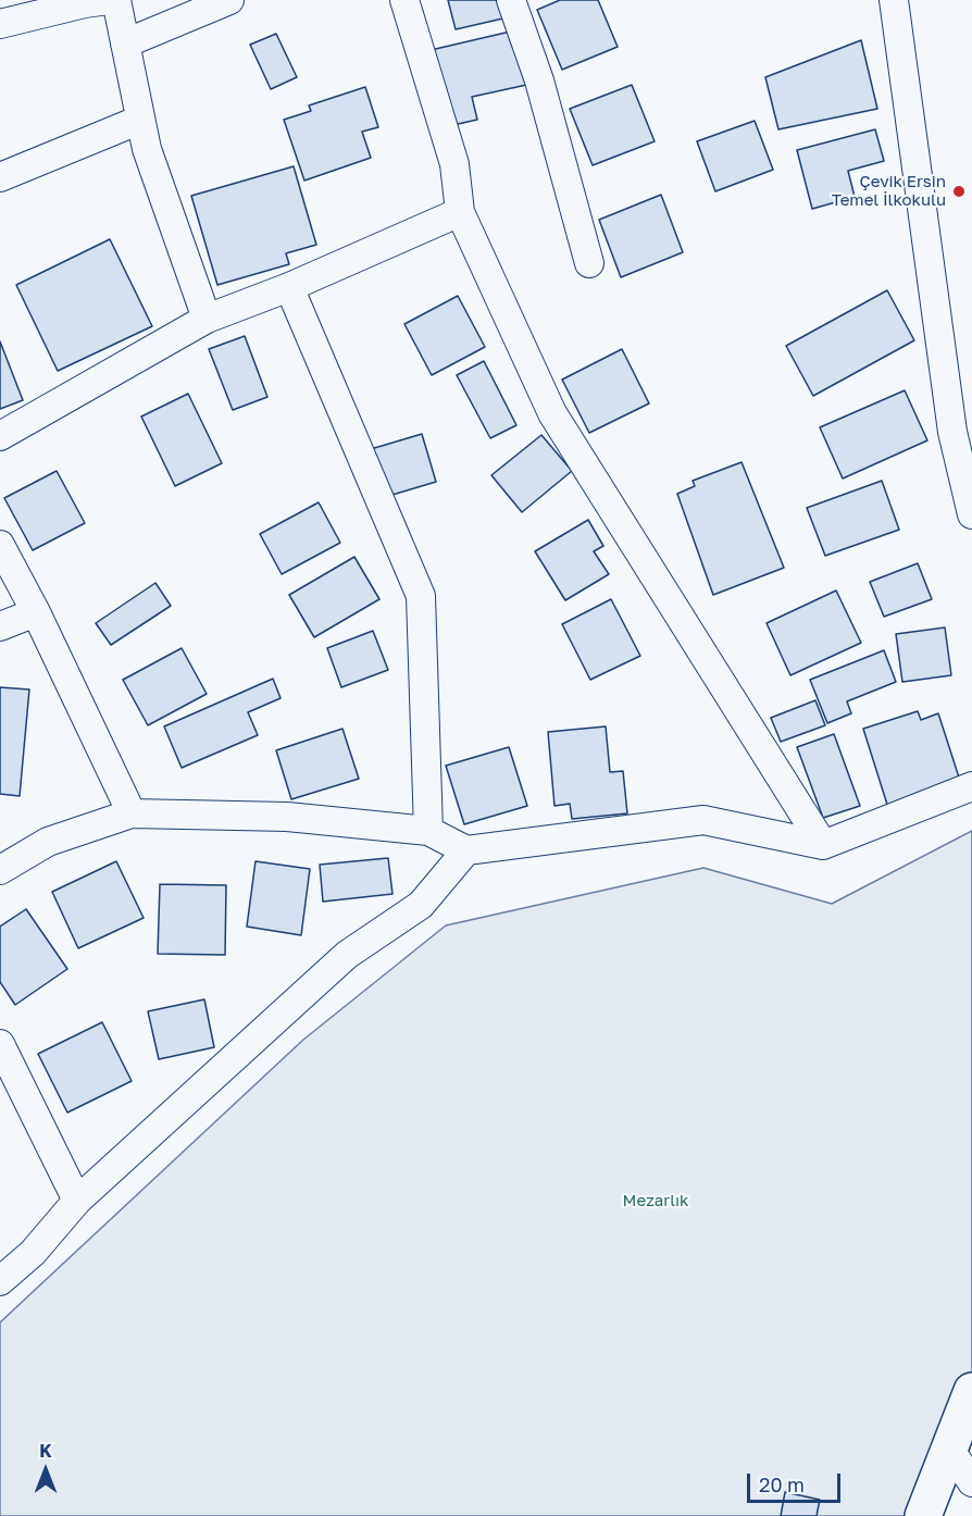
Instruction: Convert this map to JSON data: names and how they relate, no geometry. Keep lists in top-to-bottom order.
{
  "parks": ["Mezarlık"],
  "places": ["Çevik Ersin Temel İlkokulu"],
  "scale_bar": "20 m",
  "north": "top"
}
